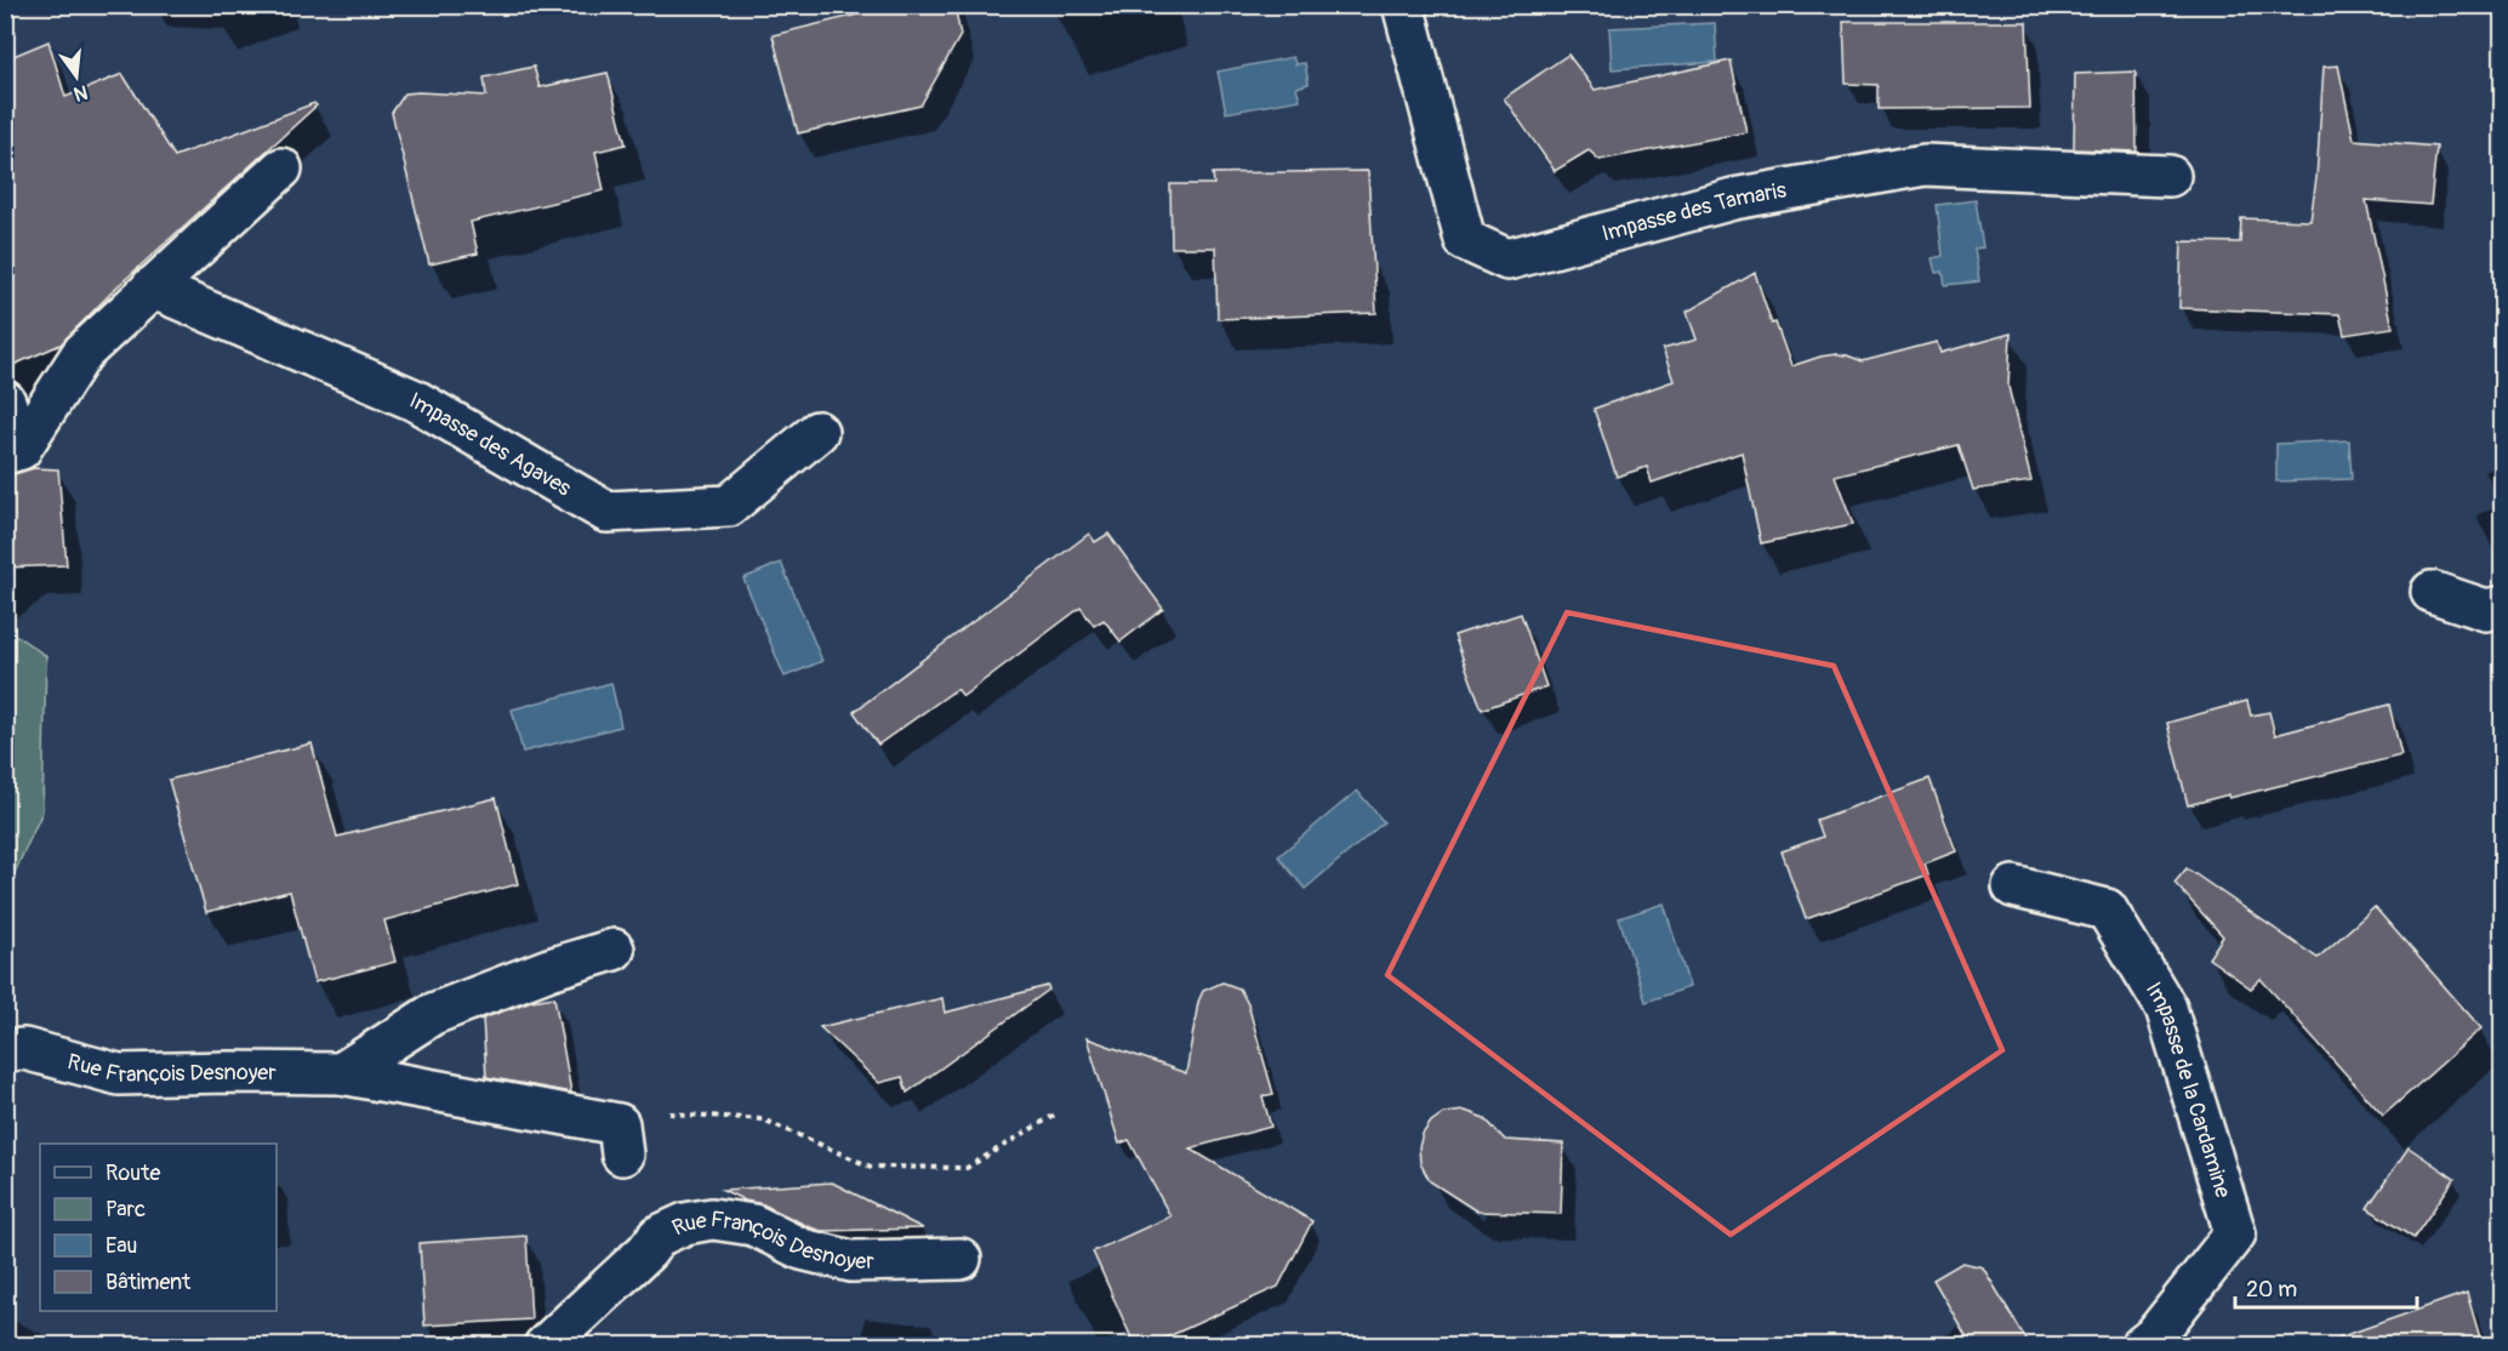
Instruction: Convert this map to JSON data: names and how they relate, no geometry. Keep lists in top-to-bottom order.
{
  "streets": {
    "street": [
      "Impasse des Tamaris",
      "Impasse des Agaves",
      "Rue François Desnoyer",
      "Impasse de la Cardamine"
    ]
  },
  "legend": [
    "Route",
    "Parc",
    "Eau",
    "Bâtiment"
  ],
  "scale_bar": "20 m",
  "north": "bottom"
}
